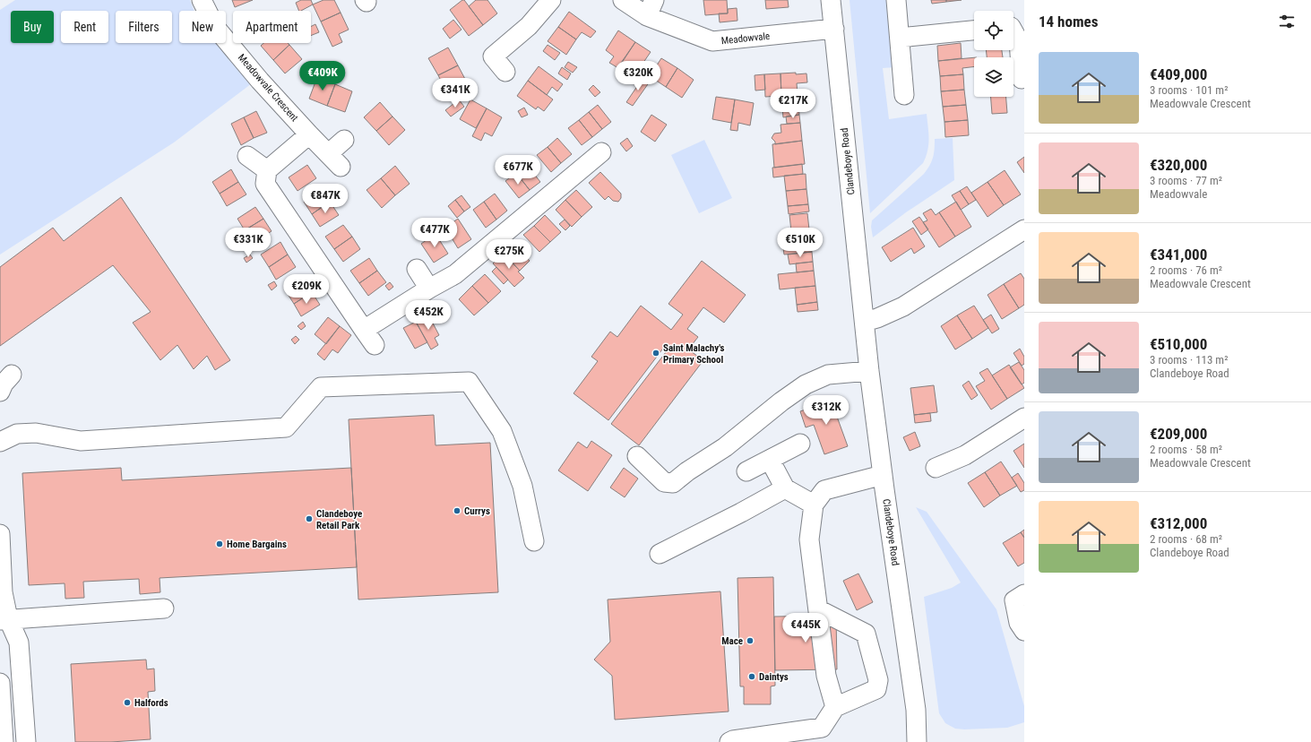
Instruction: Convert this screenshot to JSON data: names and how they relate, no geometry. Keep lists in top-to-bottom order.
{
  "streets": {
    "street": ["Meadowvale", "Meadowvale Crescent", "Clandeboye Road"]
  },
  "crossings": [
    ["Meadowvale", "Clandeboye Road"]
  ],
  "places": [
    "Saint Malachy's Primary School",
    "Currys",
    "Clandeboye Retail Park",
    "Home Bargains",
    "Mace",
    "Daintys",
    "Halfords"
  ],
  "page": {
    "heading": "14 homes",
    "chip": [
      "Buy",
      "Rent",
      "Filters",
      "New",
      "Apartment"
    ],
    "list": [
      {
        "name": "€409,000",
        "note": "3 rooms · 101 m² · Meadowvale Crescent"
      },
      {
        "name": "€320,000",
        "note": "3 rooms · 77 m² · Meadowvale"
      },
      {
        "name": "€341,000",
        "note": "2 rooms · 76 m² · Meadowvale Crescent"
      },
      {
        "name": "€510,000",
        "note": "3 rooms · 113 m² · Clandeboye Road"
      },
      {
        "name": "€209,000",
        "note": "2 rooms · 58 m² · Meadowvale Crescent"
      },
      {
        "name": "€312,000",
        "note": "2 rooms · 68 m² · Clandeboye Road"
      }
    ],
    "price": [
      "€409K",
      "€320K",
      "€341K",
      "€217K",
      "€677K",
      "€847K",
      "€477K",
      "€331K",
      "€510K",
      "€275K",
      "€209K",
      "€452K",
      "€312K",
      "€445K"
    ]
  }
}
